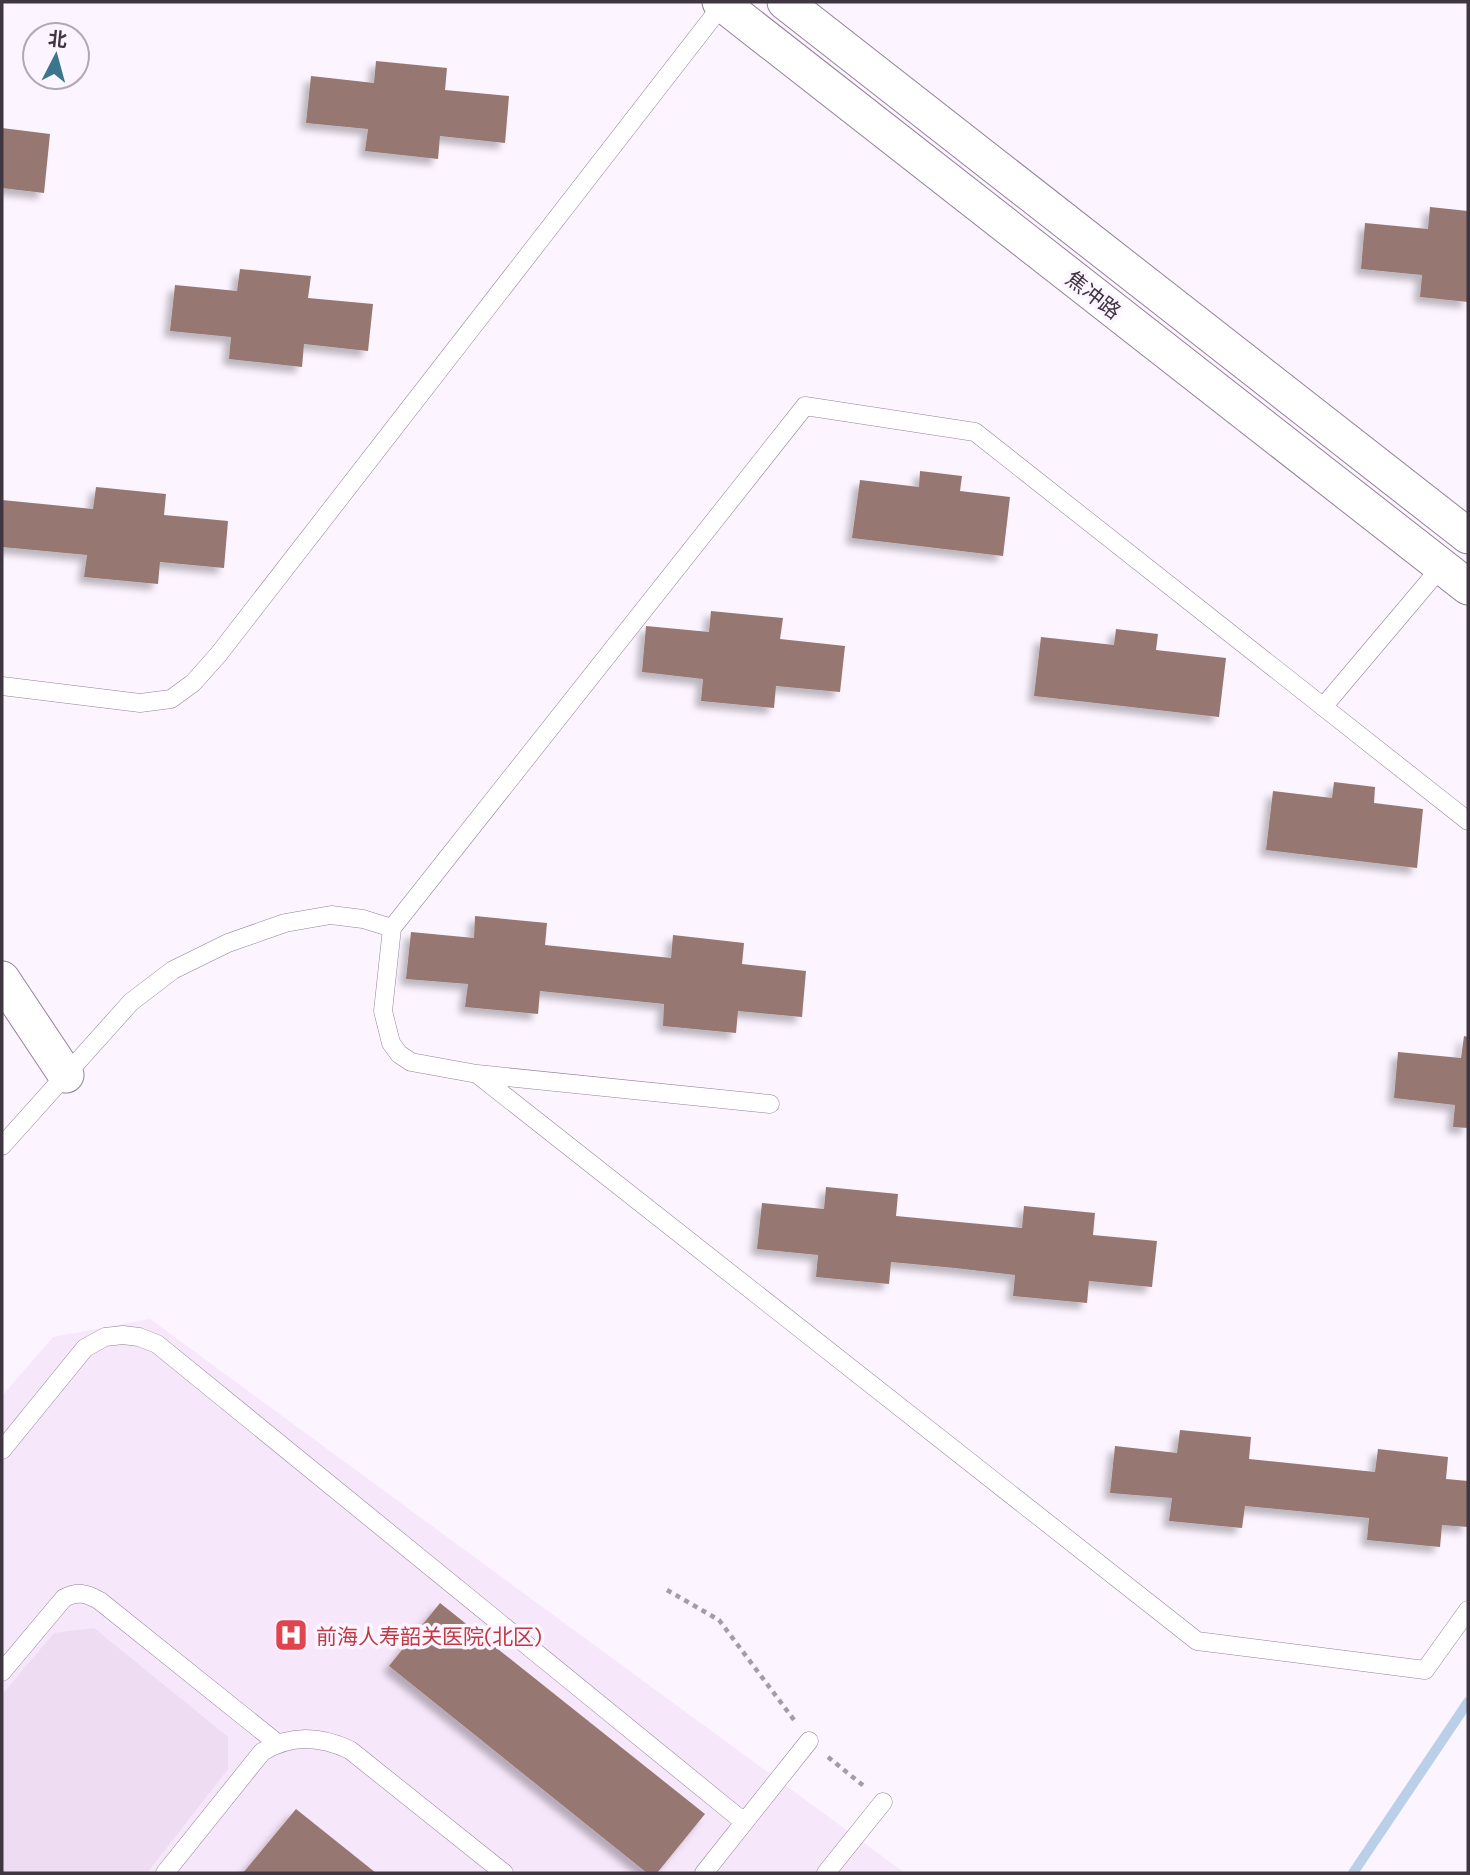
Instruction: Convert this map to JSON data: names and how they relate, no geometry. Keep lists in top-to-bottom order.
{
  "streets": {
    "street": ["焦冲路"]
  },
  "places": {
    "hospital": ["前海人寿韶关医院(北区)"]
  },
  "north": "top"
}
